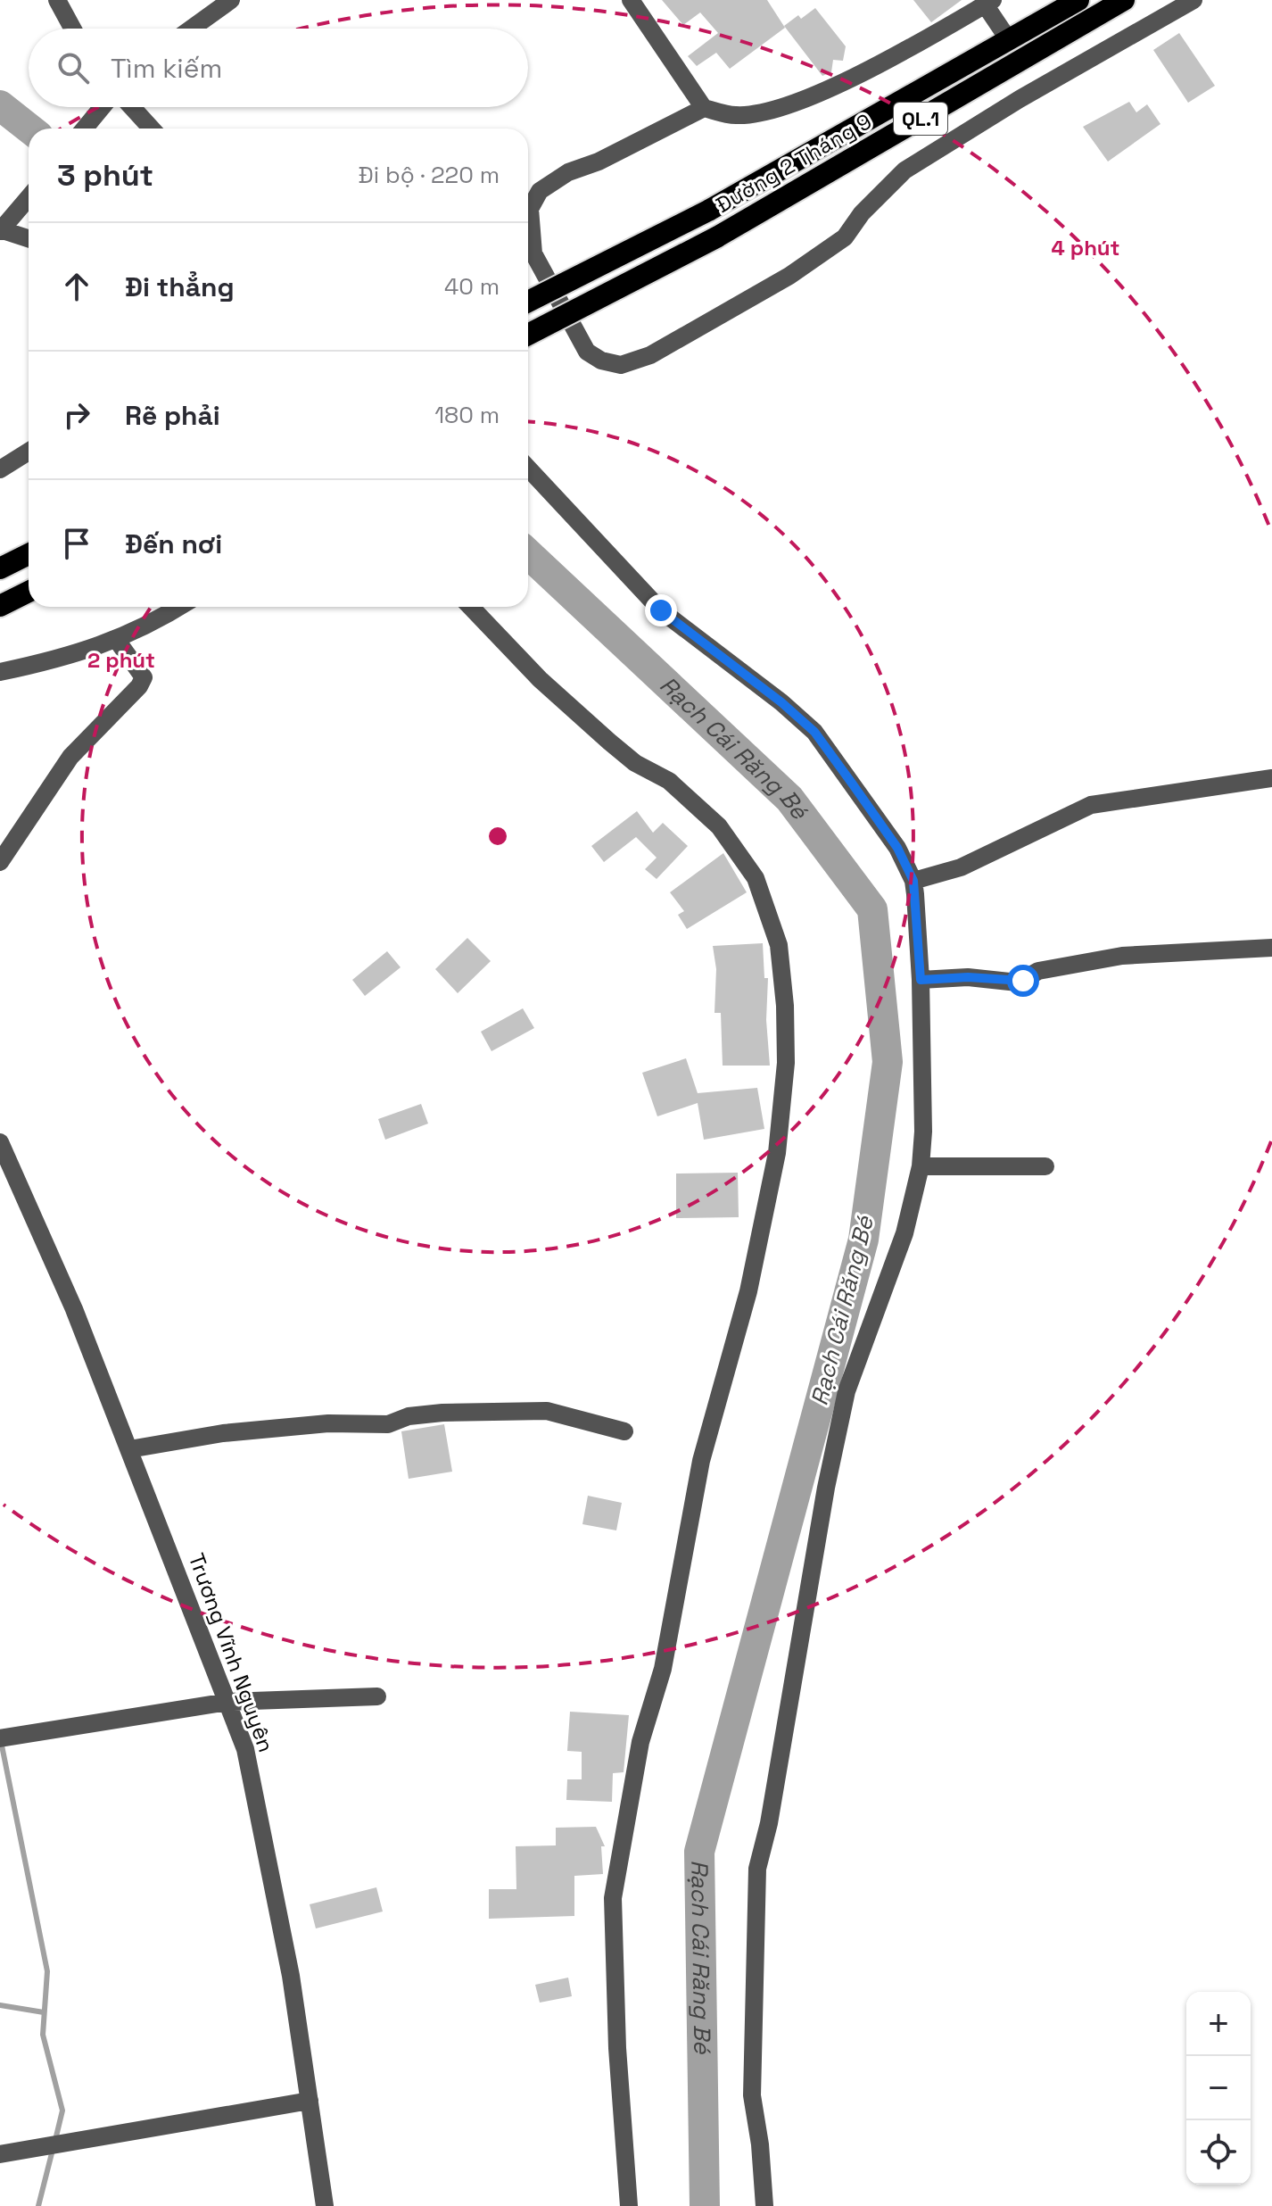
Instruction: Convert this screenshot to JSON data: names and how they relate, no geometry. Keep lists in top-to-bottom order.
{
  "streets": {
    "highway": ["QL.1", "Đường 2 Tháng 9"],
    "street": ["Trương Vĩnh Nguyên"]
  },
  "water": ["Rạch Cái Răng Bé"],
  "page": {
    "search": "Tìm kiếm",
    "heading": ["3 phút", "Đi bộ · 220 m"],
    "list": [
      ["Đi thẳng", "40 m"],
      ["Rẽ phải", "180 m"],
      "Đến nơi"
    ],
    "map_buttons": ["+", "−"]
  },
  "rings": ["4 phút", "2 phút"]
}
